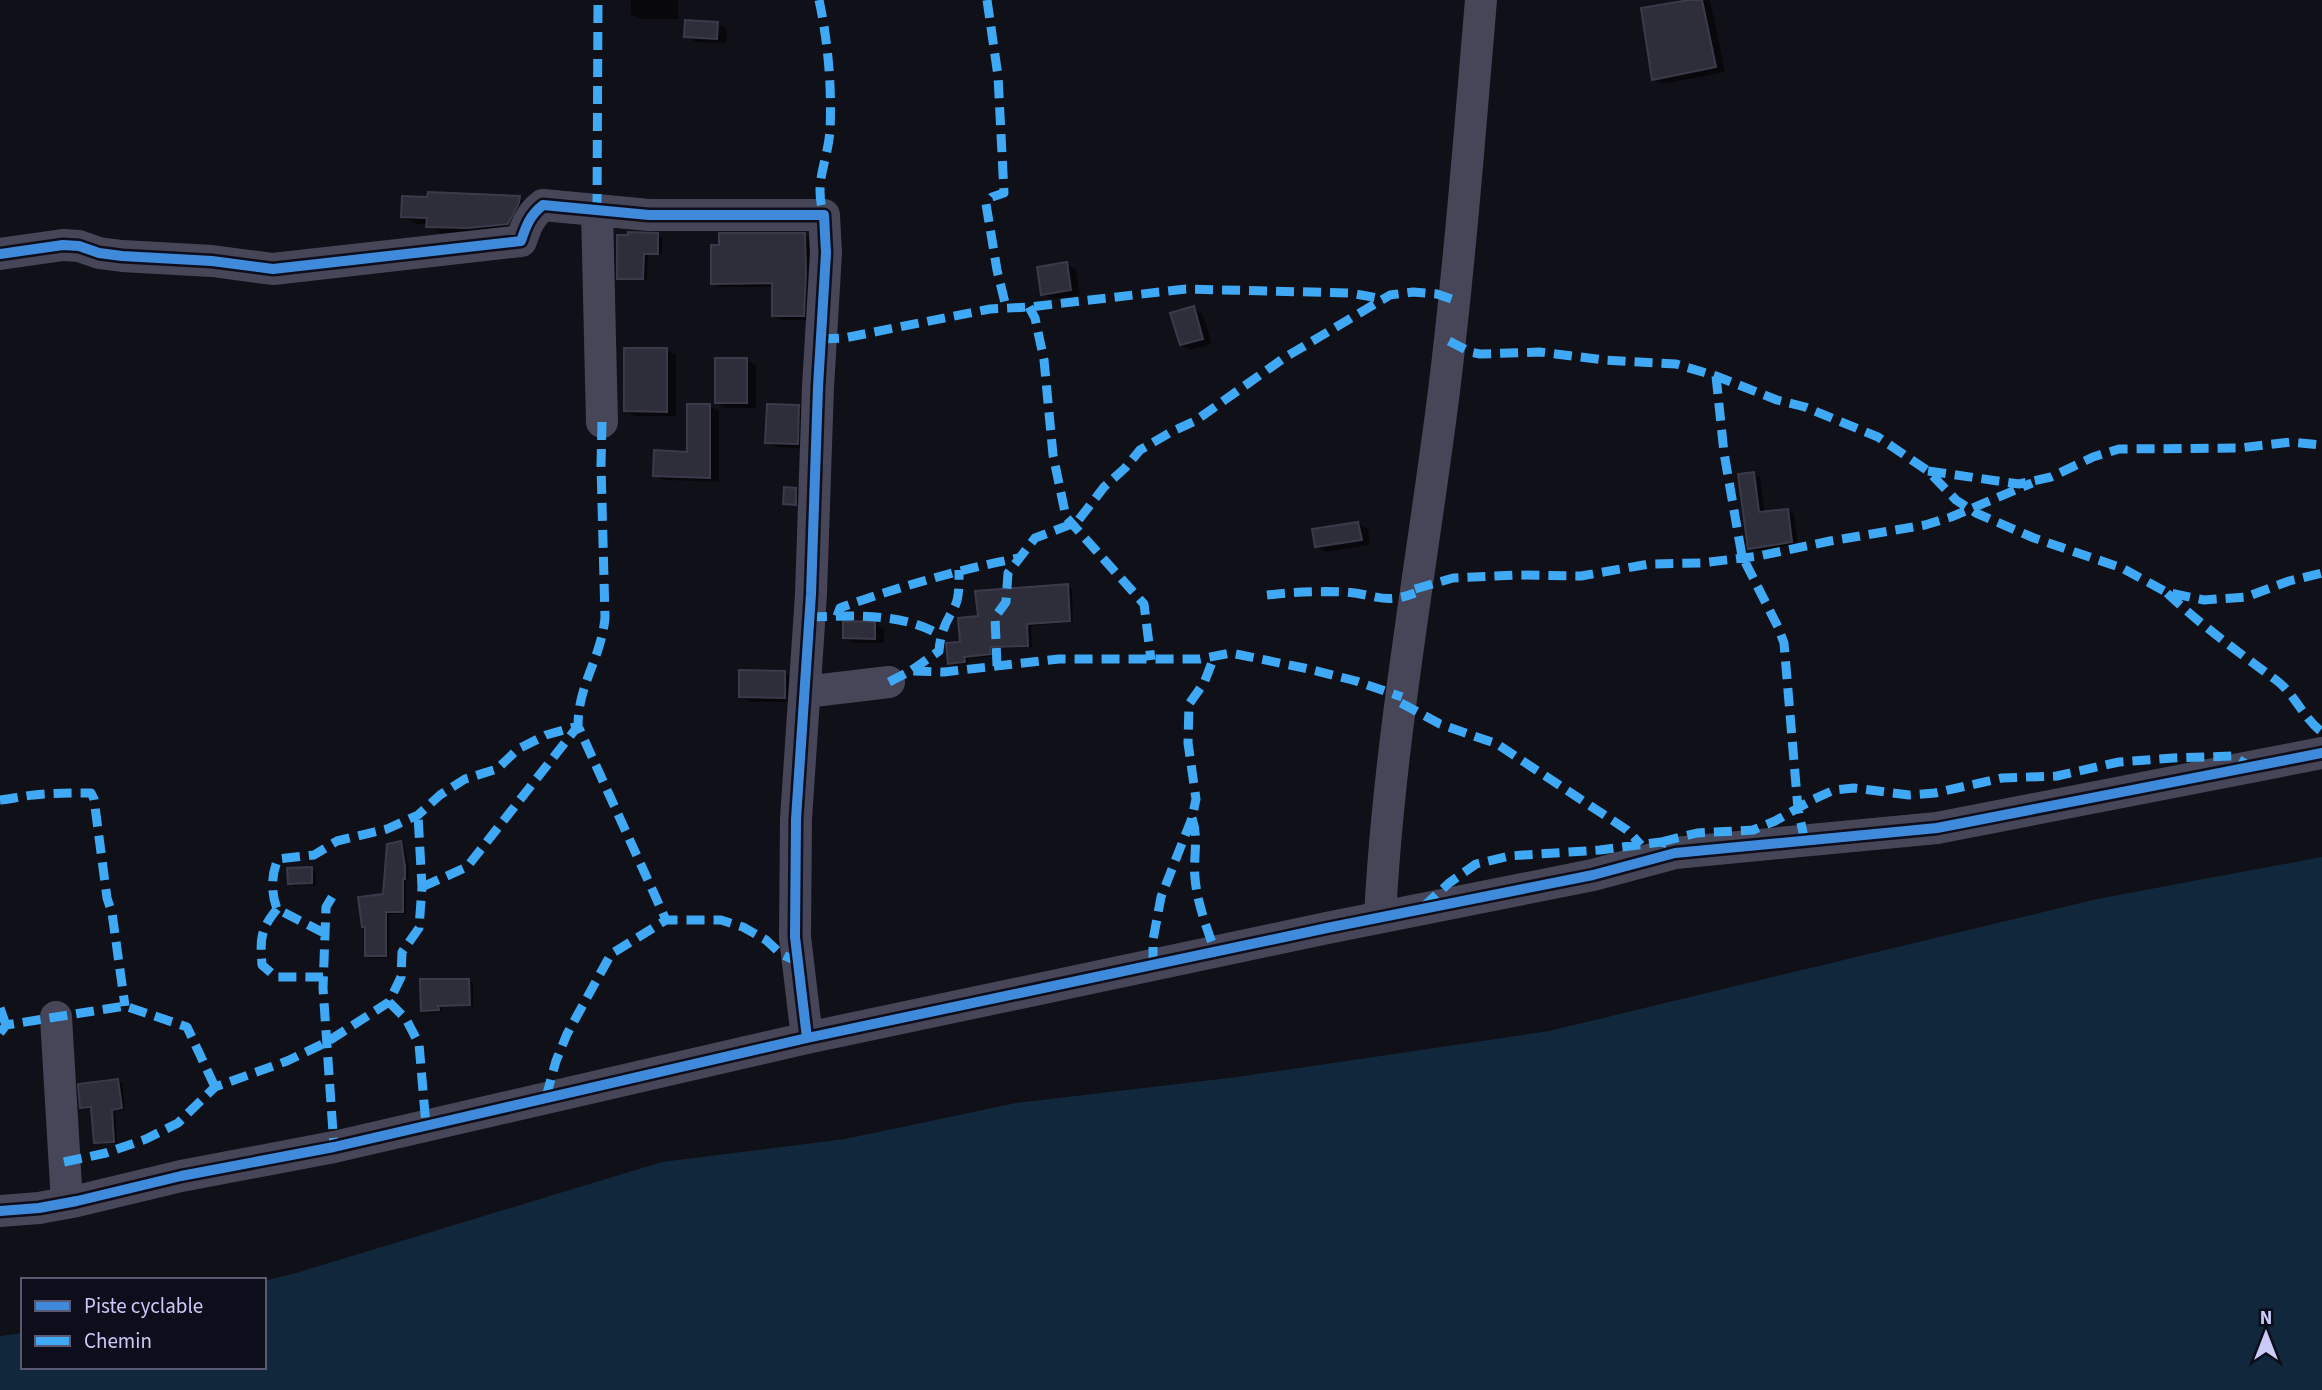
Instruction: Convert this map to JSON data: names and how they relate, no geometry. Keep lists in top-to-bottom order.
{
  "legend": ["Piste cyclable", "Chemin"],
  "north": "top"
}
